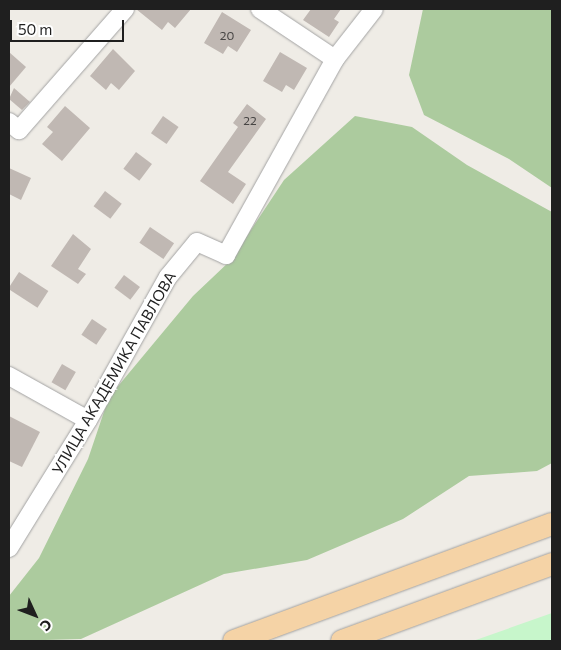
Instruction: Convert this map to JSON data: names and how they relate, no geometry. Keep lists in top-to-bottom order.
{
  "streets": {
    "street": ["УЛИЦА АКАДЕМИКА ПАВЛОВА"]
  },
  "house_numbers": ["20", "22"],
  "scale_bar": "50 m",
  "north": "bottom right"
}
